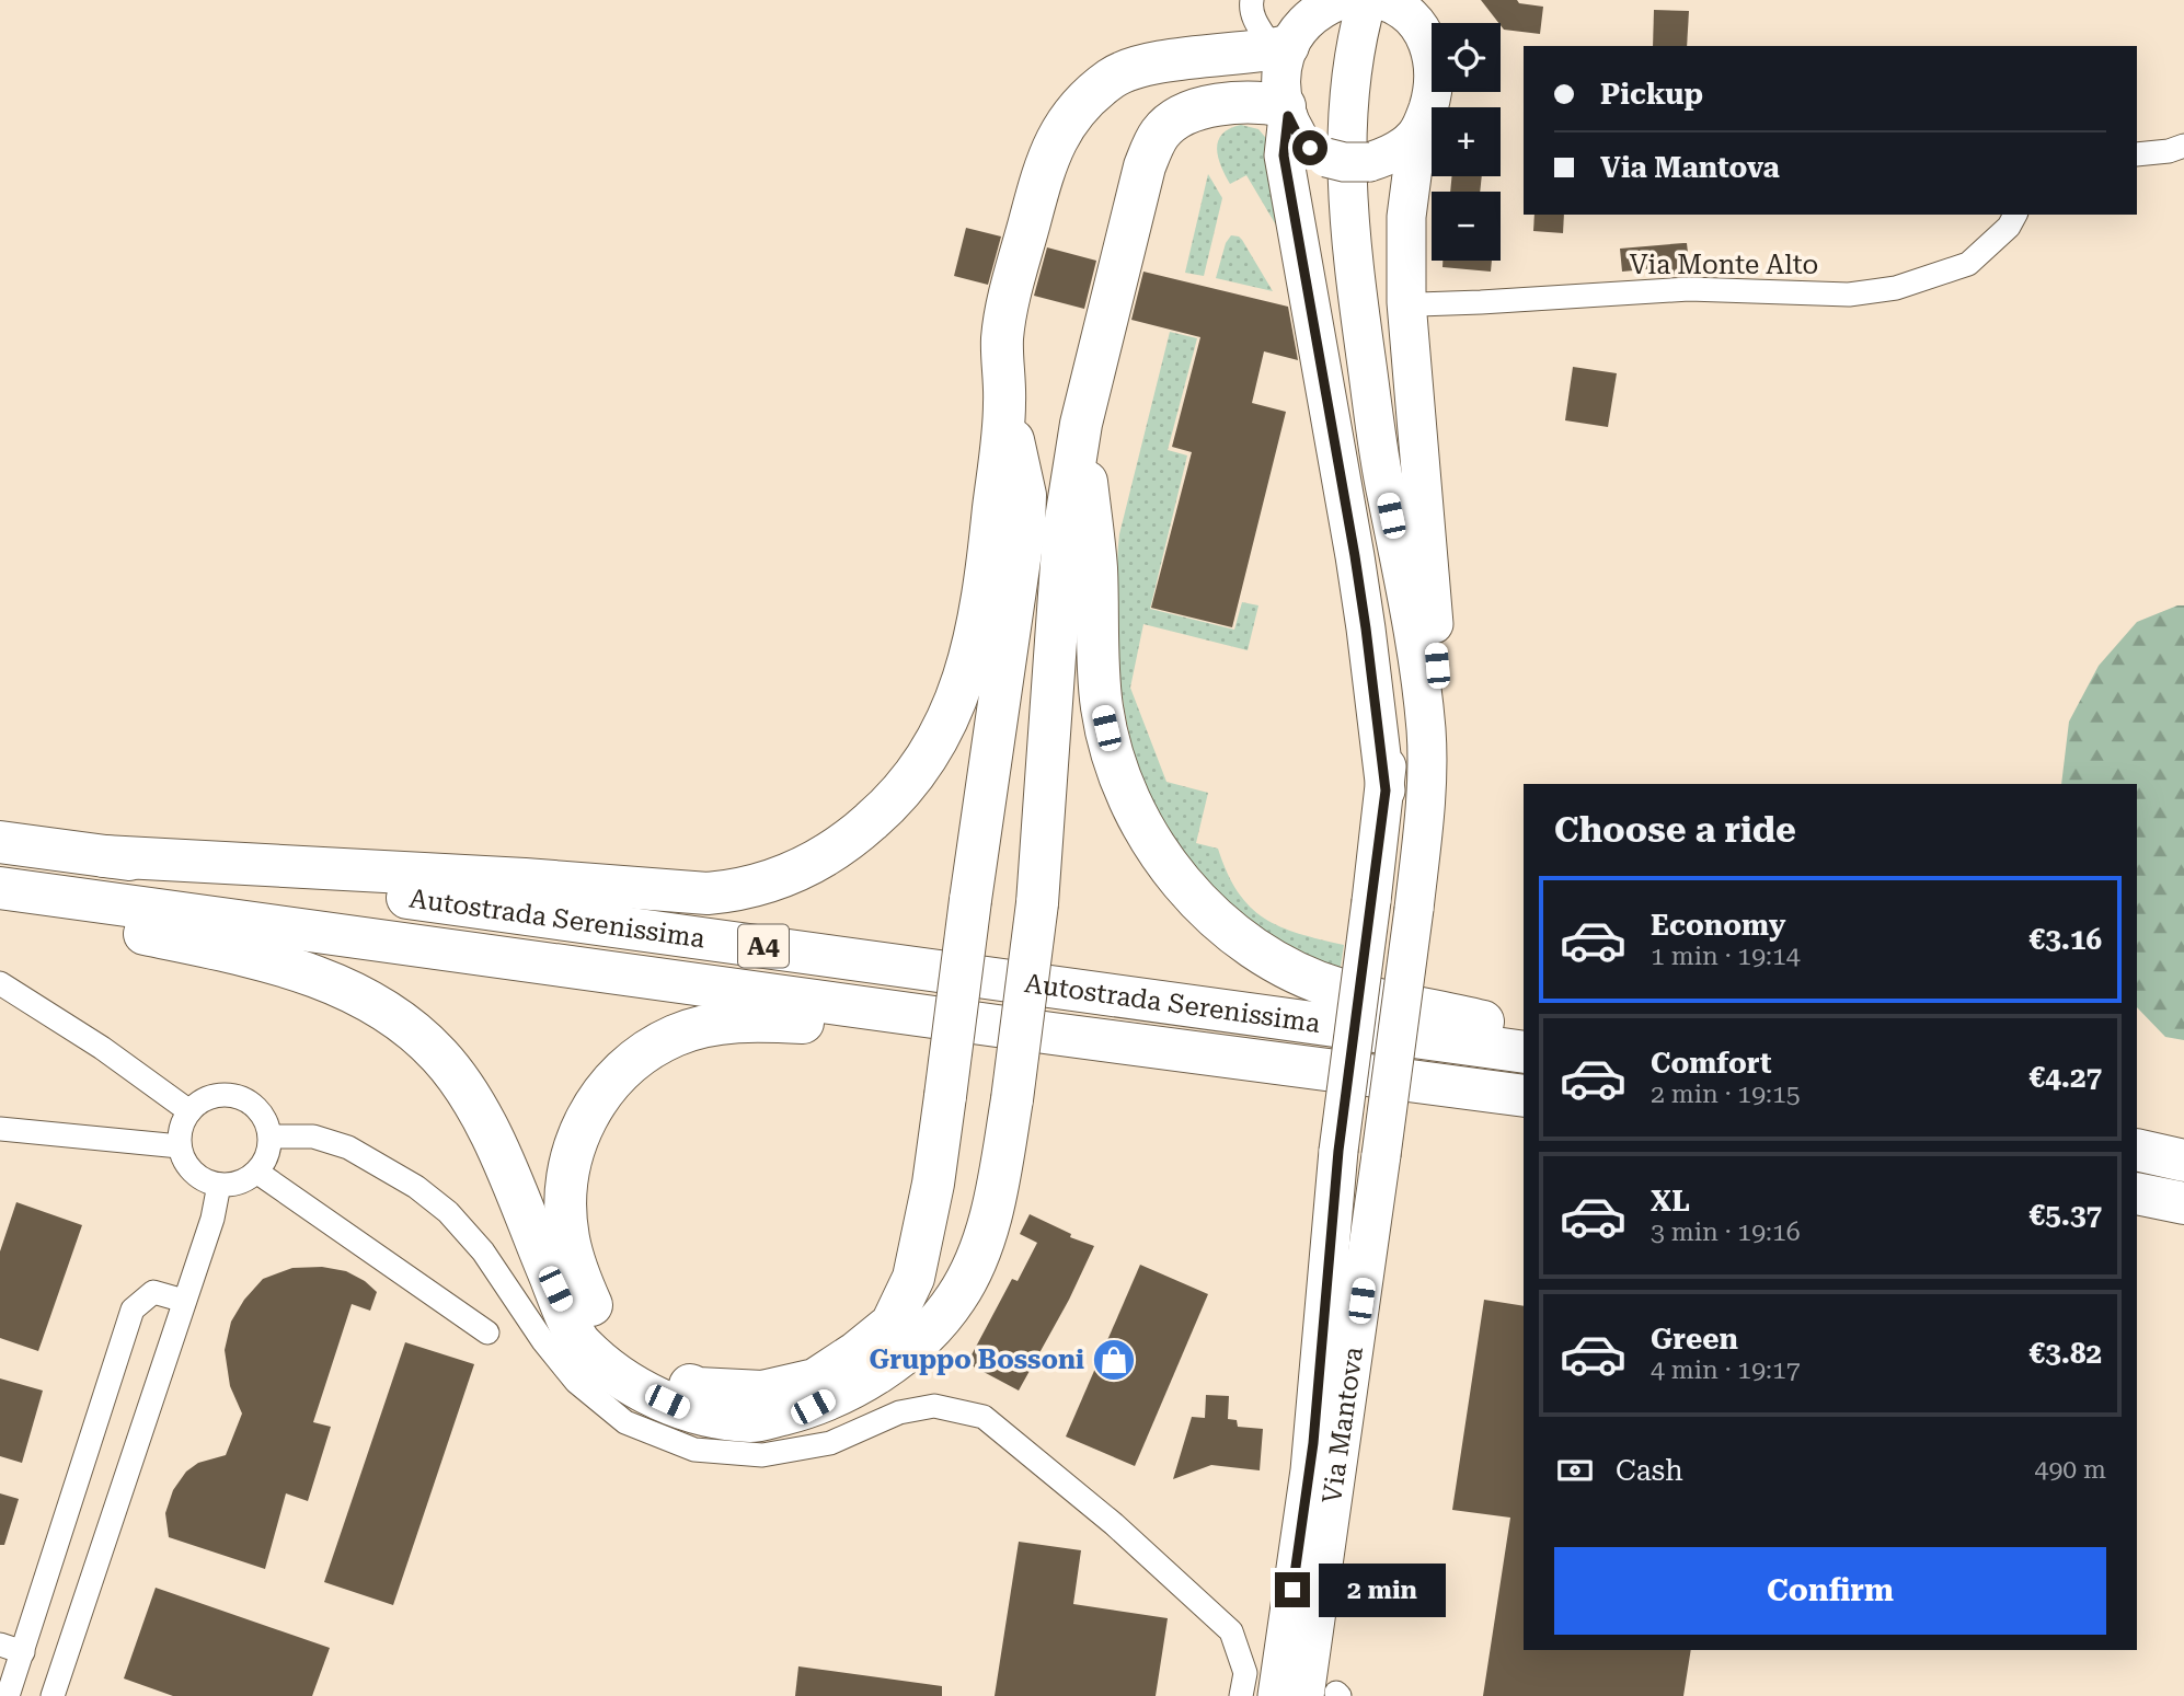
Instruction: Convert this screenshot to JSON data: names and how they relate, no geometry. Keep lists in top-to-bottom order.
{
  "streets": {
    "highway": ["Autostrada Serenissima", "A4", "Via Mantova"],
    "street": ["Via Monte Alto"]
  },
  "places": {
    "shop": ["Gruppo Bossoni"]
  },
  "page": {
    "map_buttons": ["+", "−"],
    "banner": ["Pickup", "Via Mantova"],
    "heading": "Choose a ride",
    "list": [
      {
        "name": "Economy",
        "note": "1 min · 19:14",
        "value": "€3.16"
      },
      {
        "name": "Comfort",
        "note": "2 min · 19:15",
        "value": "€4.27"
      },
      {
        "name": "XL",
        "note": "3 min · 19:16",
        "value": "€5.37"
      },
      {
        "name": "Green",
        "note": "4 min · 19:17",
        "value": "€3.82"
      }
    ],
    "pay": ["Cash", "490 m"],
    "buttons": "Confirm",
    "bubble": "2 min"
  }
}
